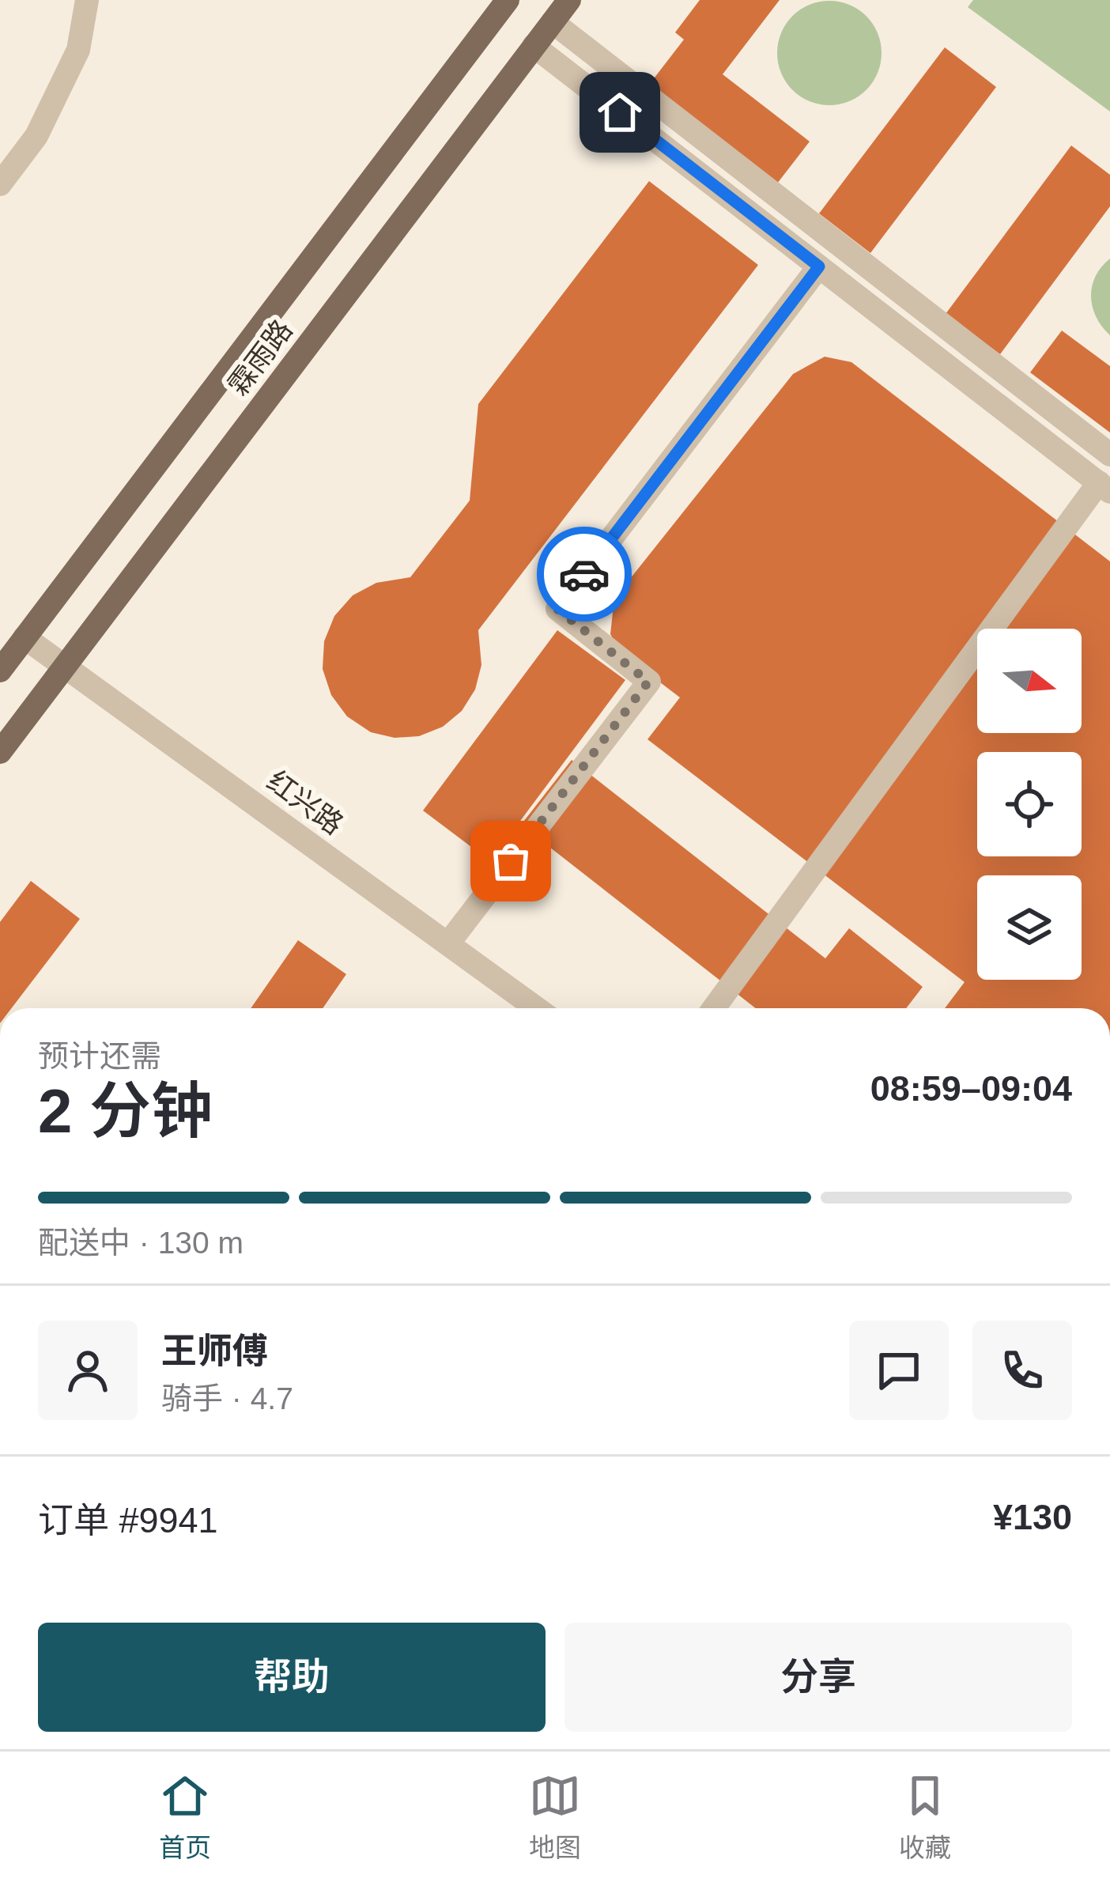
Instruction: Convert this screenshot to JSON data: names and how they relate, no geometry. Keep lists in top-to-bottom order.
{
  "streets": {
    "main road": ["霖雨路"],
    "street": ["红兴路"]
  },
  "crossings": [
    ["霖雨路", "红兴路"]
  ],
  "north": "right",
  "page": {
    "heading": ["2 分钟", "预计还需", "08:59–09:04"],
    "panel": [
      "王师傅",
      "骑手 · 4.7",
      "订单 #9941",
      "¥130"
    ],
    "bar": "配送中 · 130 m",
    "buttons": ["帮助", "分享"],
    "tabs": ["首页", "地图", "收藏"]
  }
}
